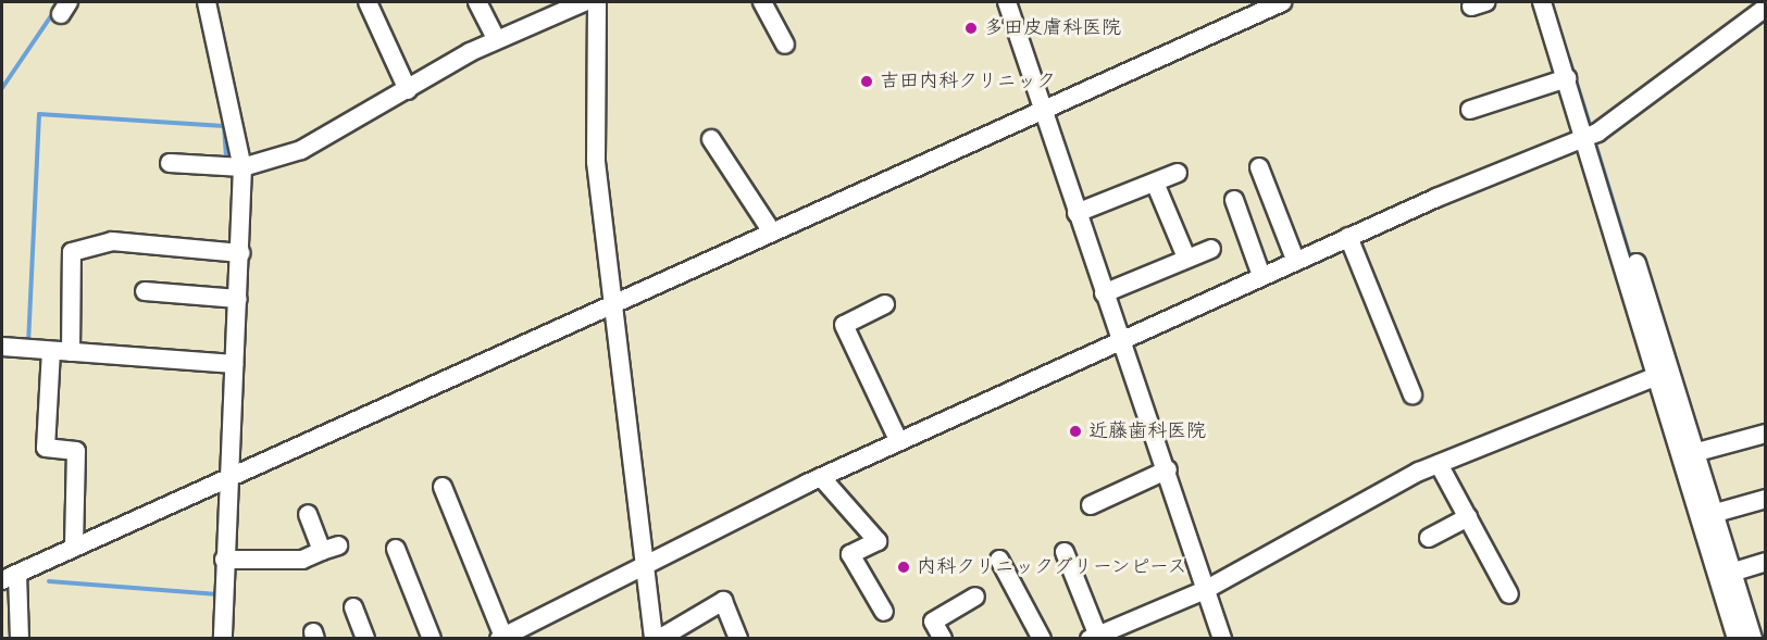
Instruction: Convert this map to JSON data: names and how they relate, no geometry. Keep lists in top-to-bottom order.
{
  "places": [
    "多田皮膚科医院",
    "吉田内科クリニック",
    "近藤歯科医院",
    "内科クリニックグリーンピース"
  ]
}
